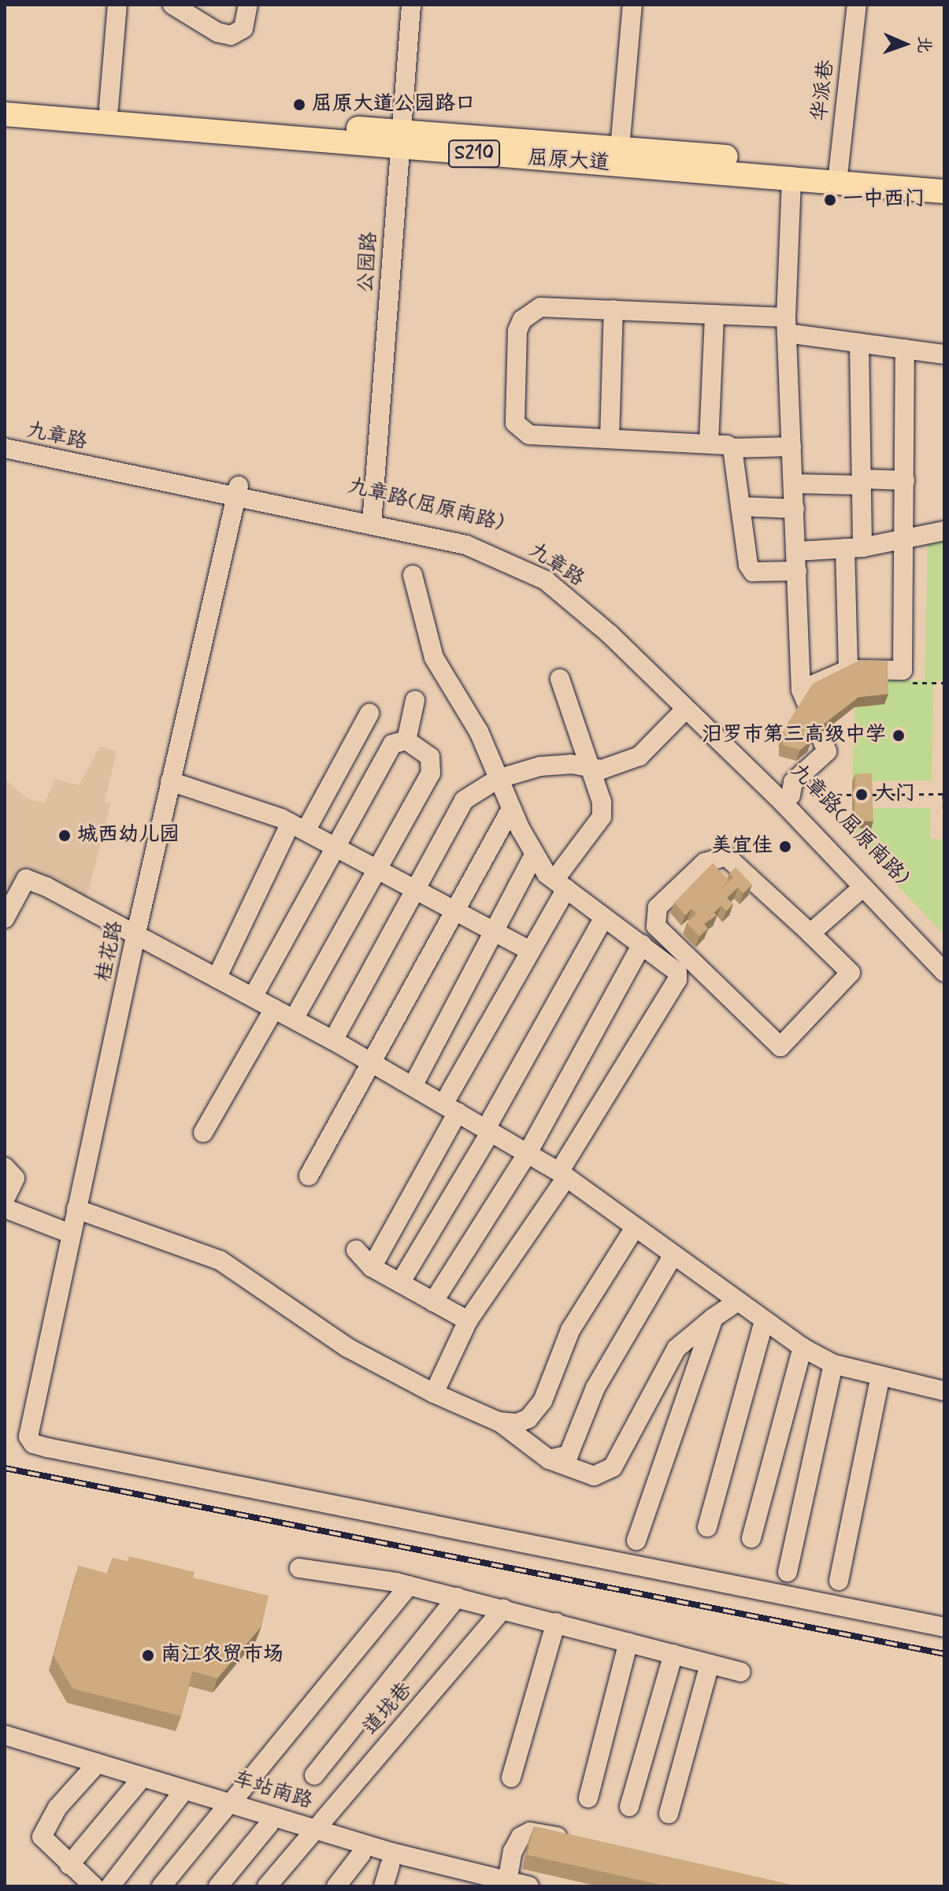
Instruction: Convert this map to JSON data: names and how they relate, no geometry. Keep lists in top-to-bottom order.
{
  "streets": {
    "main road": ["S210", "屈原大道"],
    "street": [
      "华派巷",
      "公园路",
      "九章路",
      "九章路(屈原南路)",
      "桂花路",
      "道垅巷",
      "车站南路"
    ]
  },
  "crossings": [
    ["华派巷", "屈原大道"],
    ["屈原大道", "公园路"],
    ["公园路", "九章路"],
    ["公园路", "九章路(屈原南路)"],
    ["九章路", "九章路(屈原南路)"],
    ["九章路", "桂花路"],
    ["道垅巷", "车站南路"]
  ],
  "places": [
    "屈原大道公园路口",
    "一中西门",
    "汨罗市第三高级中学",
    "大门",
    "城西幼儿园",
    "美宜佳",
    "南江农贸市场"
  ],
  "north": "right"
}
